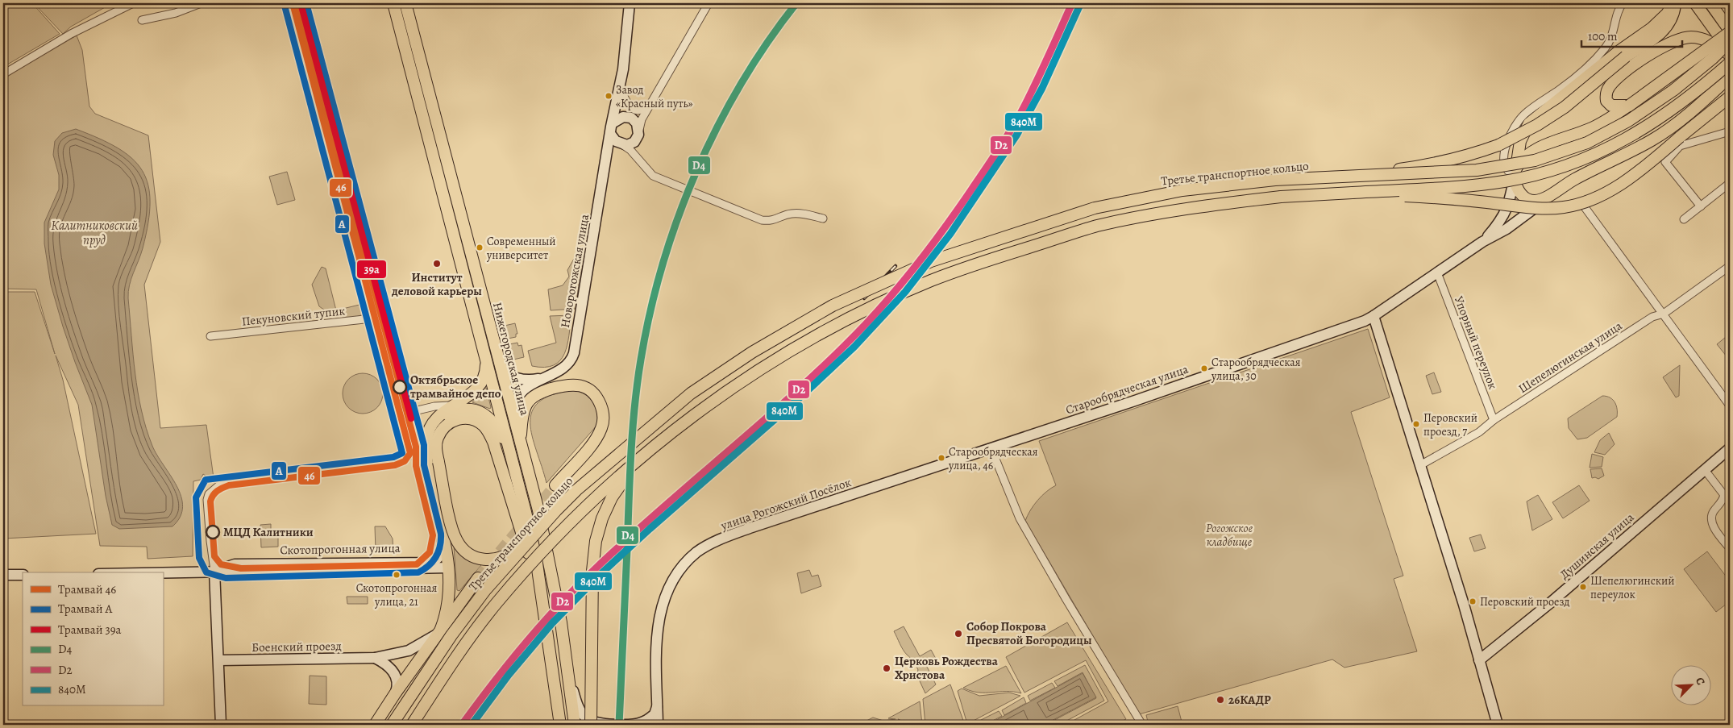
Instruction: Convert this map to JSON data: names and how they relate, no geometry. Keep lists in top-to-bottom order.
{
  "streets": {
    "main road": ["Третье транспортное кольцо", "Нижегородская улица"],
    "street": [
      "Новорогожская улица",
      "Пекуновский тупик",
      "Упорный переулок",
      "Шепелюгинская улица",
      "Старообрядческая улица",
      "улица Рогожский Посёлок",
      "Душинская улица",
      "Скотопрогонная улица",
      "Боенский проезд"
    ]
  },
  "crossings": [
    ["Упорный переулок", "Шепелюгинская улица"],
    ["Упорный переулок", "Старообрядческая улица"],
    ["Старообрядческая улица", "улица Рогожский Посёлок"]
  ],
  "water": ["Калитниковский пруд"],
  "parks": ["Рогожское кладбище"],
  "places": [
    "Завод «Красный путь»",
    "Современный университет",
    "Институт деловой карьеры",
    "Старообрядческая улица, 30",
    "Октябрьское трамвайное депо",
    "Перовский проезд, 7",
    "Старообрядческая улица, 46",
    "МЦД Калитники",
    "Скотопрогонная улица, 21",
    "Шепелюгинский переулок",
    "Перовский проезд",
    "Собор Покрова Пресвятой Богородицы",
    "Церковь Рождества Христова",
    "26КАДР"
  ],
  "lines": [
    "tram line 46",
    "tram line А",
    "tram line 39а",
    "transit line D4",
    "transit line D2",
    "transit line 840М"
  ],
  "legend": [
    "Трамвай 46",
    "Трамвай А",
    "Трамвай 39а",
    "D4",
    "D2",
    "840М"
  ],
  "scale_bar": "100 m",
  "north": "top right"
}
